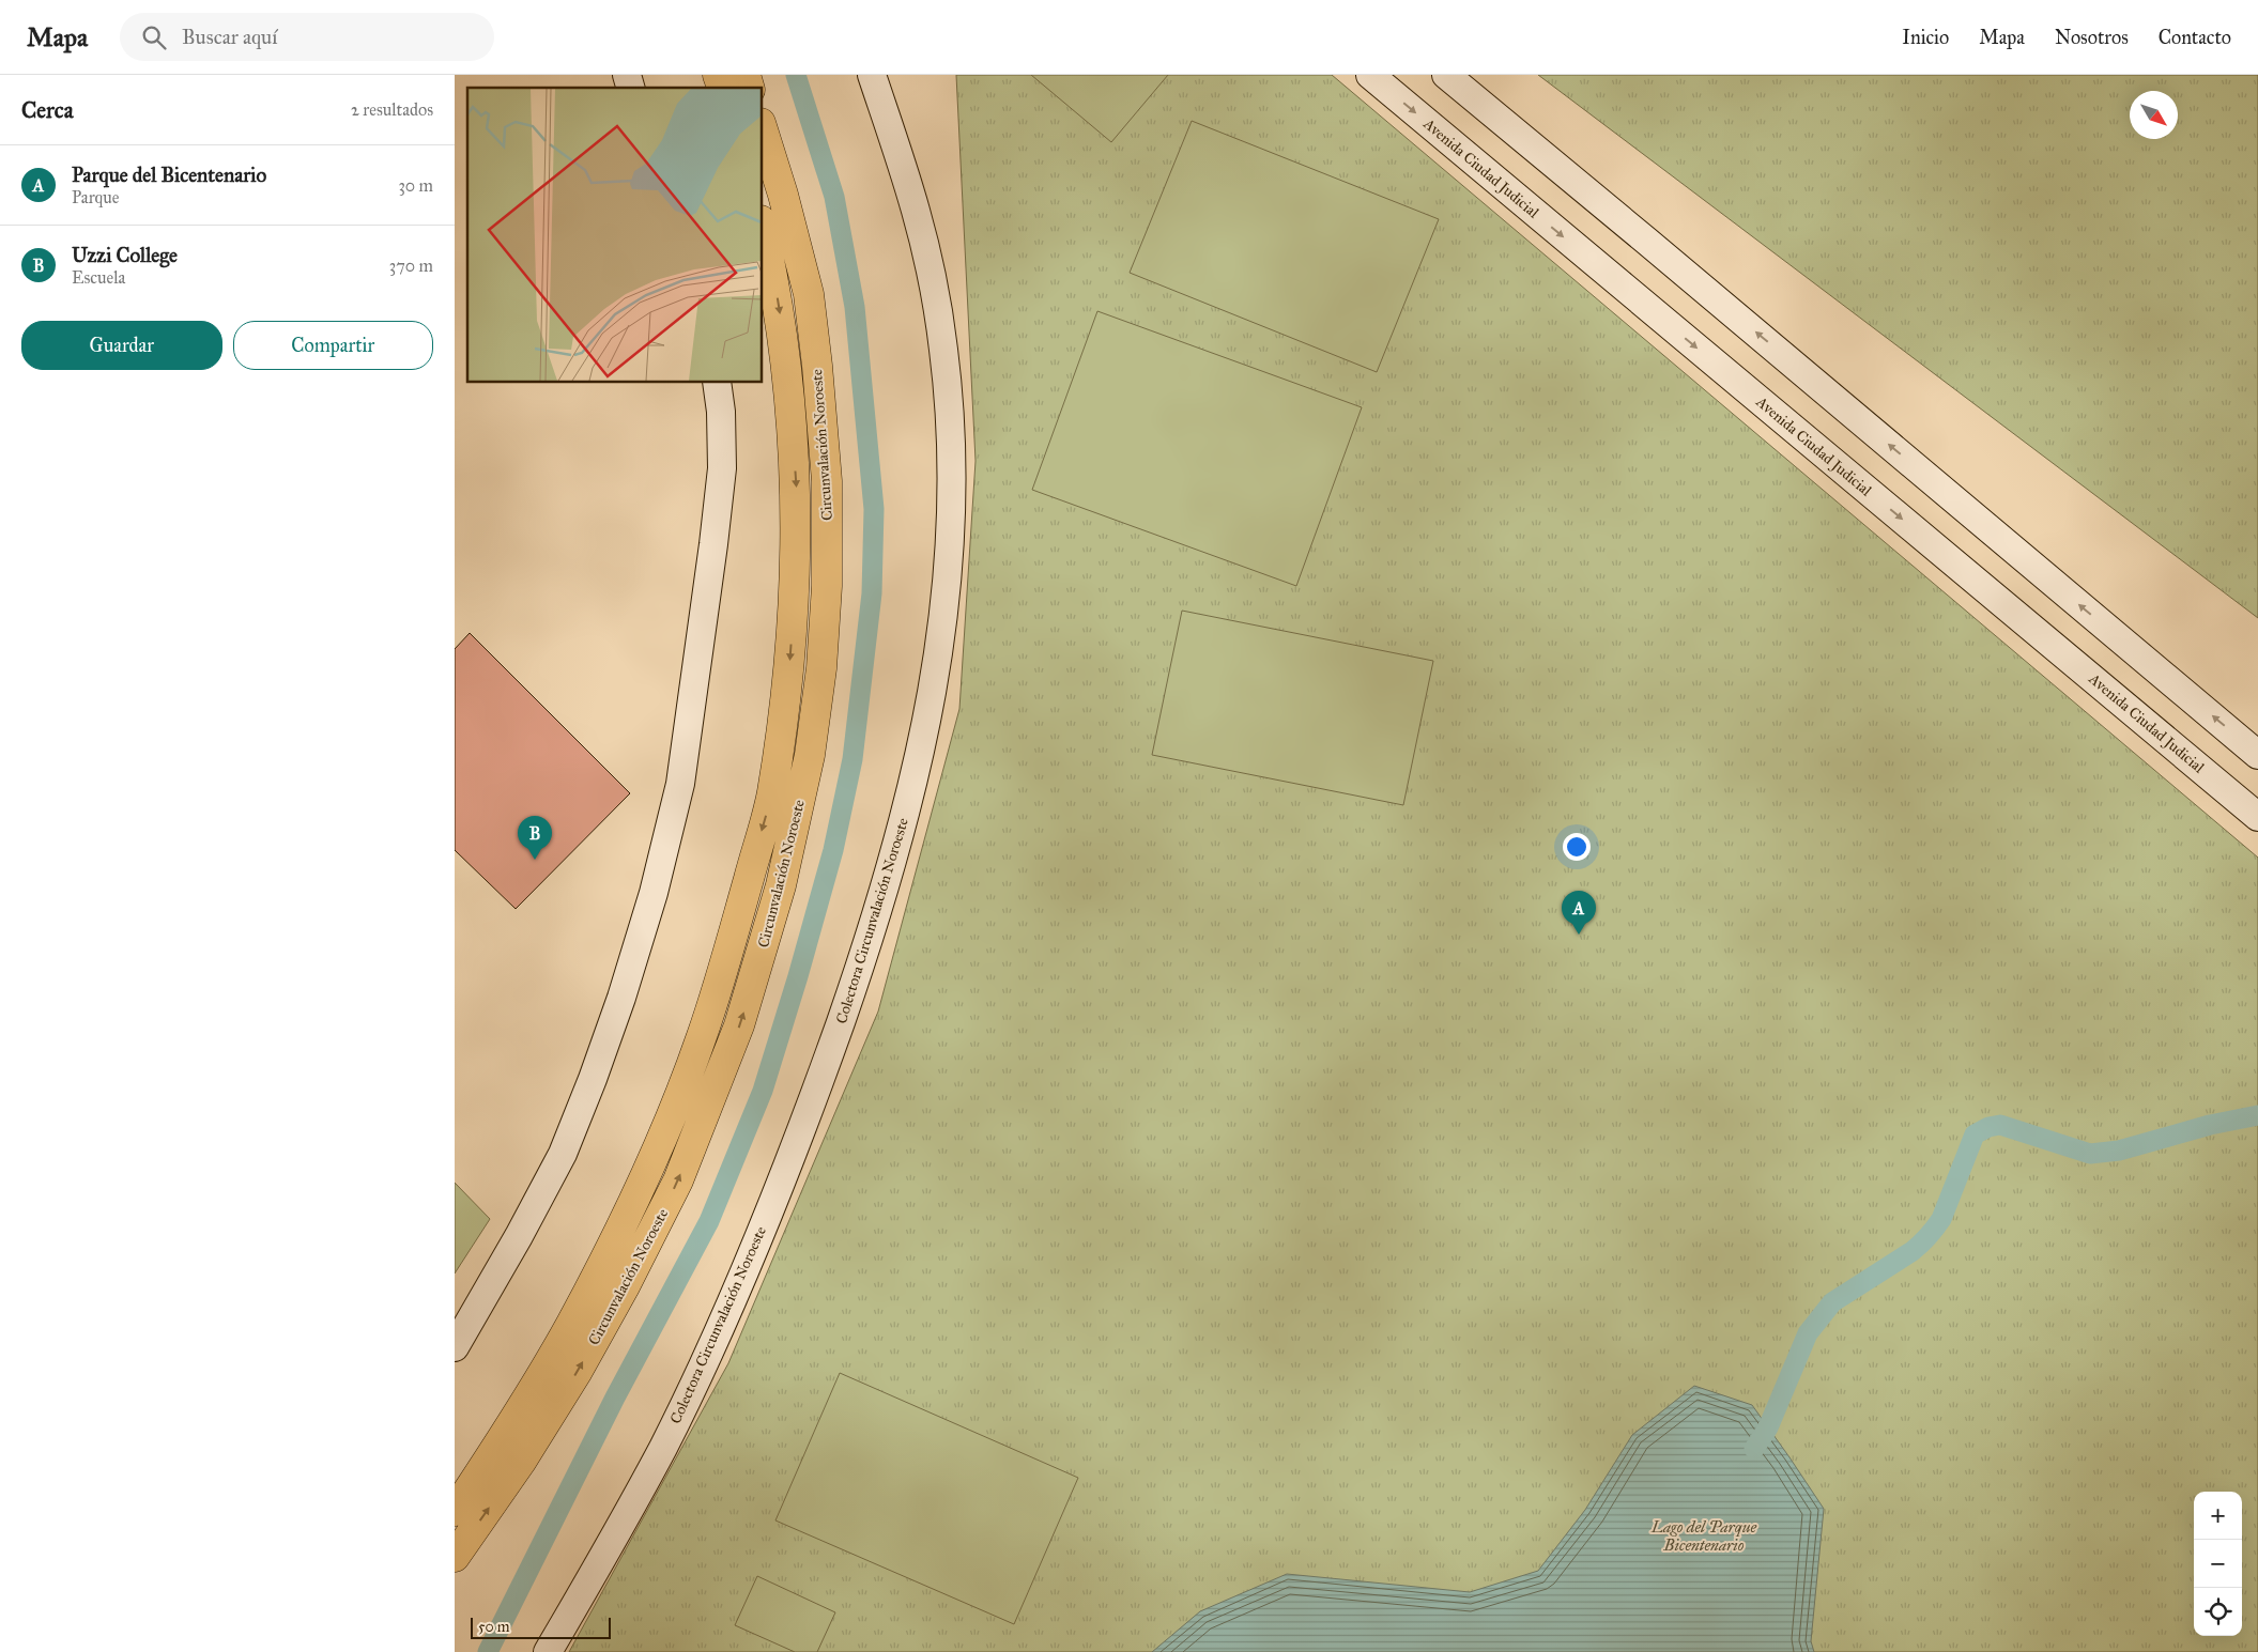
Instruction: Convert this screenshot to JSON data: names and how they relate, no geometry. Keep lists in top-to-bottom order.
{
  "streets": {
    "highway": ["Circunvalación Noroeste"],
    "street": ["Avenida Ciudad Judicial", "Colectora Circunvalación Noroeste"]
  },
  "water": ["Lago del Parque Bicentenario"],
  "scale_bar": "50 m",
  "north": "bottom right",
  "page": {
    "header": "Mapa",
    "search": "Buscar aquí",
    "nav": [
      "Inicio",
      "Mapa",
      "Nosotros",
      "Contacto"
    ],
    "heading": ["Cerca", "2 resultados"],
    "list": [
      {
        "mark": "A",
        "name": "Parque del Bicentenario",
        "note": "Parque",
        "value": "30 m"
      },
      {
        "mark": "B",
        "name": "Uzzi College",
        "note": "Escuela",
        "value": "370 m"
      }
    ],
    "buttons": ["Guardar", "Compartir"],
    "pins": ["B", "A"],
    "map_buttons": ["+", "−"],
    "scale": "50 m"
  }
}
